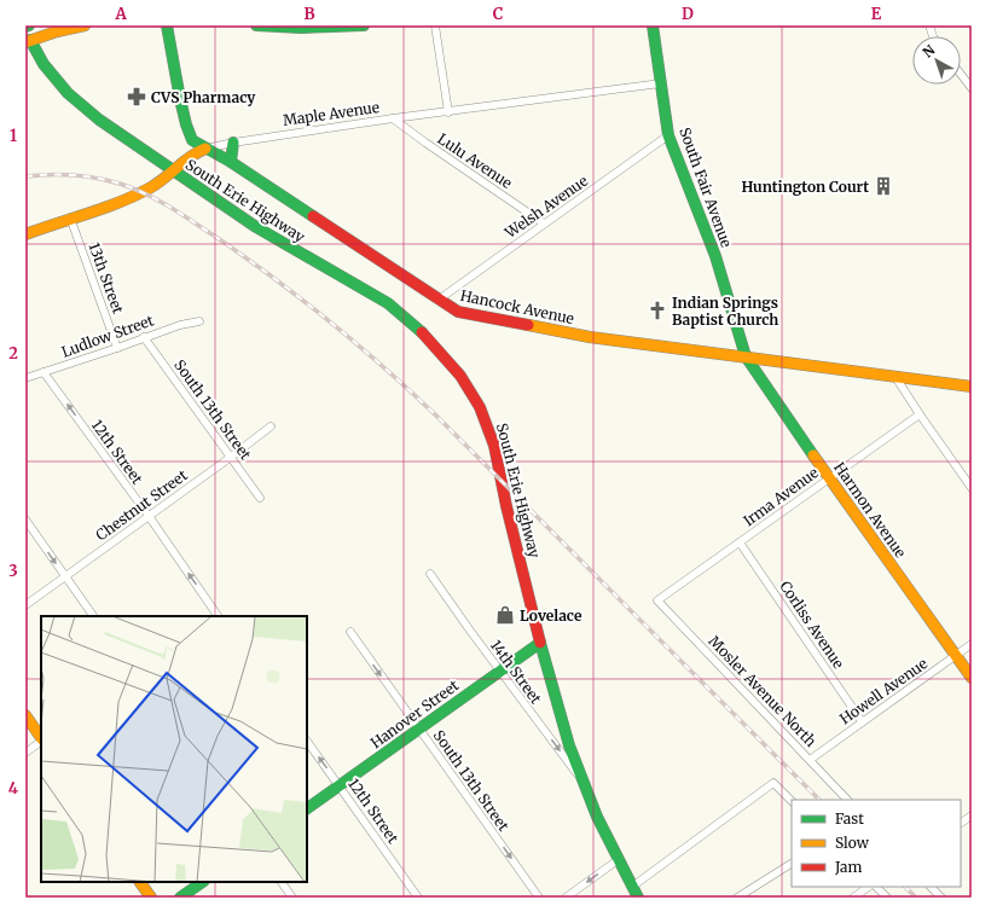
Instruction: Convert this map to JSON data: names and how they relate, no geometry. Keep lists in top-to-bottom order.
{
  "streets": {
    "main road": [
      "Maple Avenue",
      "South Fair Avenue",
      "South Erie Highway",
      "Hancock Avenue",
      "Harmon Avenue",
      "Hanover Street"
    ],
    "street": [
      "Lulu Avenue",
      "Welsh Avenue",
      "13th Street",
      "Ludlow Street",
      "South 13th Street",
      "12th Street",
      "Irma Avenue",
      "Chestnut Street",
      "Corliss Avenue",
      "14th Street",
      "Mosler Avenue North",
      "Howell Avenue"
    ]
  },
  "crossings": [
    ["Maple Avenue", "Lulu Avenue"],
    ["Maple Avenue", "South Fair Avenue"],
    ["Maple Avenue", "South Erie Highway"],
    ["Maple Avenue", "13th Street"],
    ["Maple Avenue", "Hancock Avenue"],
    ["Lulu Avenue", "Welsh Avenue"],
    ["South Fair Avenue", "Welsh Avenue"],
    ["South Fair Avenue", "Hancock Avenue"],
    ["South Fair Avenue", "Harmon Avenue"],
    ["South Erie Highway", "14th Street"],
    ["South Erie Highway", "Hanover Street"],
    ["Welsh Avenue", "Hancock Avenue"],
    ["13th Street", "Ludlow Street"],
    ["Hancock Avenue", "Harmon Avenue"],
    ["Ludlow Street", "South 13th Street"],
    ["Ludlow Street", "12th Street"],
    ["South 13th Street", "Chestnut Street"],
    ["South 13th Street", "Hanover Street"],
    ["12th Street", "Chestnut Street"],
    ["12th Street", "Hanover Street"],
    ["Irma Avenue", "Harmon Avenue"],
    ["Irma Avenue", "Corliss Avenue"],
    ["Irma Avenue", "Mosler Avenue North"],
    ["Harmon Avenue", "Howell Avenue"],
    ["Corliss Avenue", "Howell Avenue"],
    ["14th Street", "Hanover Street"],
    ["Mosler Avenue North", "Howell Avenue"]
  ],
  "one_way": ["South 13th Street", "12th Street", "14th Street"],
  "places": {
    "pharmacy": ["CVS Pharmacy"],
    "building": ["Huntington Court"],
    "church": ["Indian Springs Baptist Church"],
    "shop": ["Lovelace"]
  },
  "legend": ["Fast", "Slow", "Jam"],
  "north": "top left",
  "grid": {
    "columns": [
      "A",
      "B",
      "C",
      "D",
      "E"
    ],
    "rows": [
      "1",
      "2",
      "3",
      "4"
    ]
  }
}
